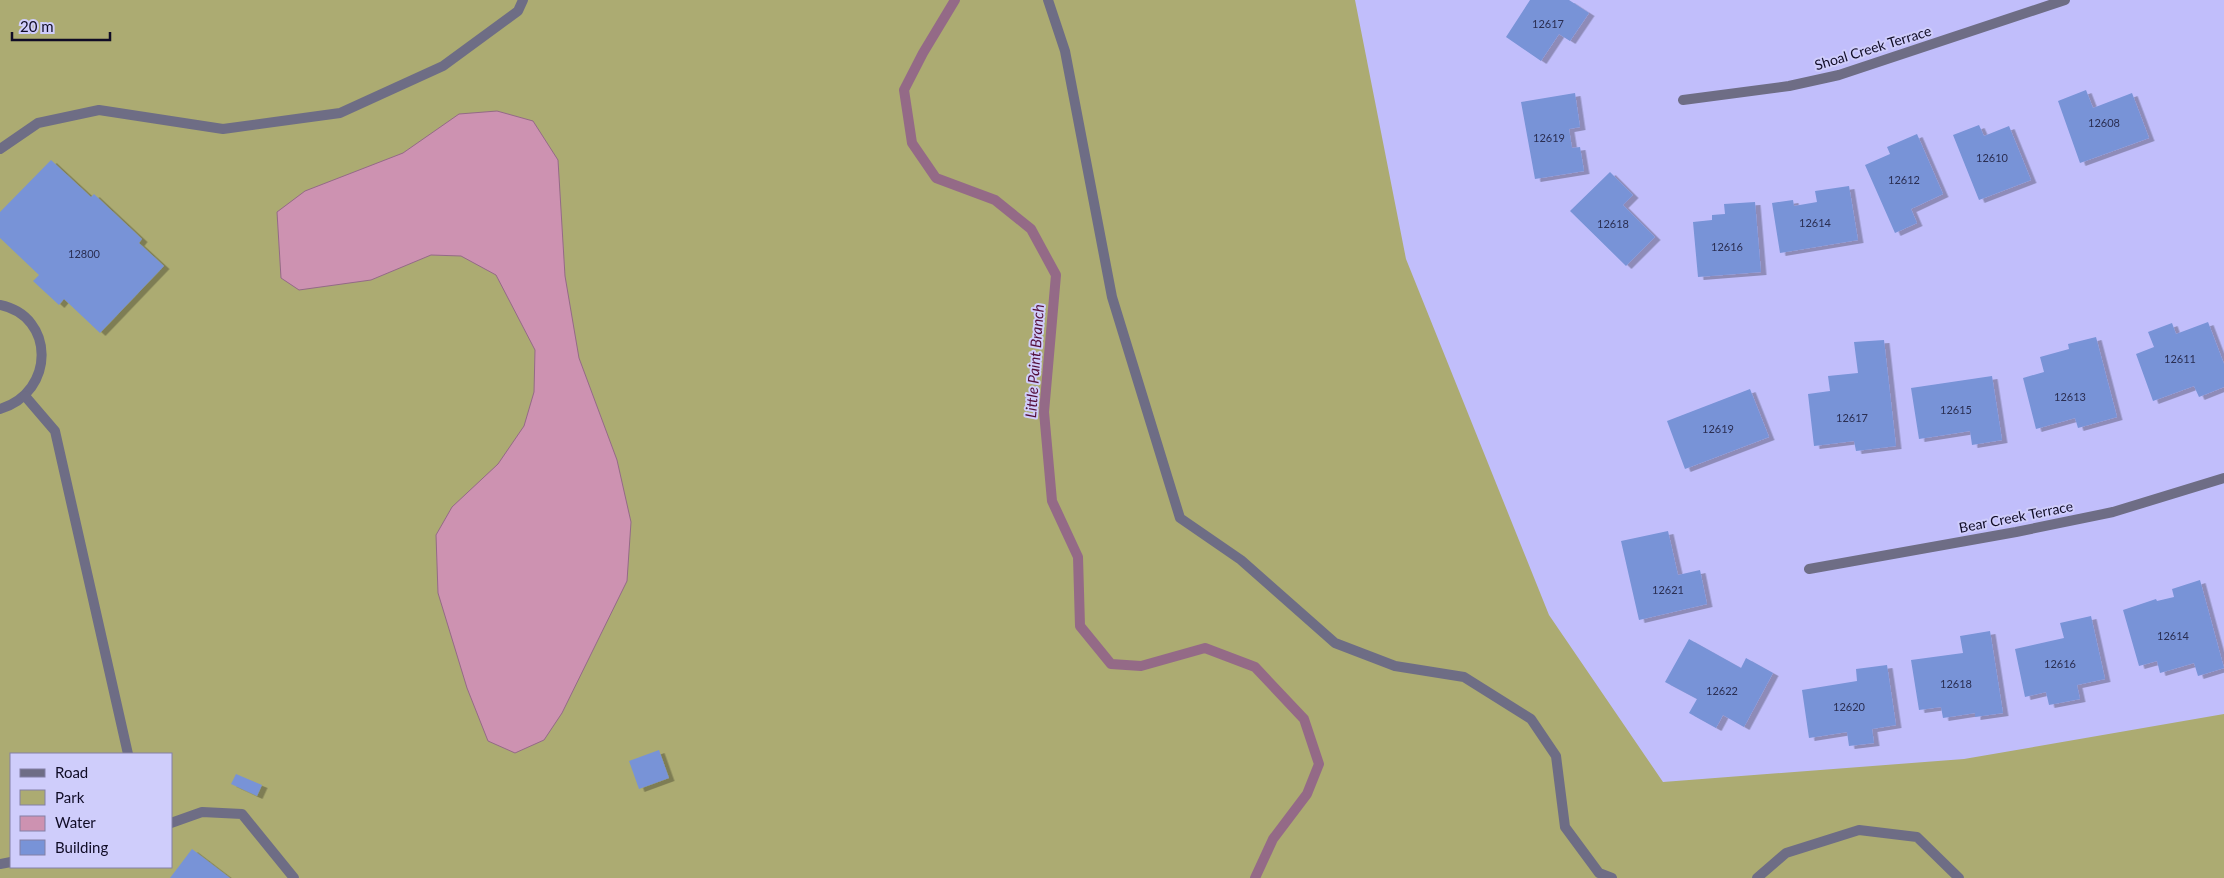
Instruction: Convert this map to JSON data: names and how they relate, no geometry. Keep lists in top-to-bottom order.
{
  "streets": {
    "street": ["Shoal Creek Terrace", "Bear Creek Terrace"]
  },
  "water": ["Little Paint Branch"],
  "house_numbers": [
    "12617",
    "12608",
    "12619",
    "12610",
    "12612",
    "12614",
    "12618",
    "12616",
    "12800",
    "12611",
    "12613",
    "12615",
    "12617",
    "12619",
    "12621",
    "12614",
    "12616",
    "12618",
    "12622",
    "12620"
  ],
  "legend": [
    "Road",
    "Park",
    "Water",
    "Building"
  ],
  "scale_bar": "20 m"
}
